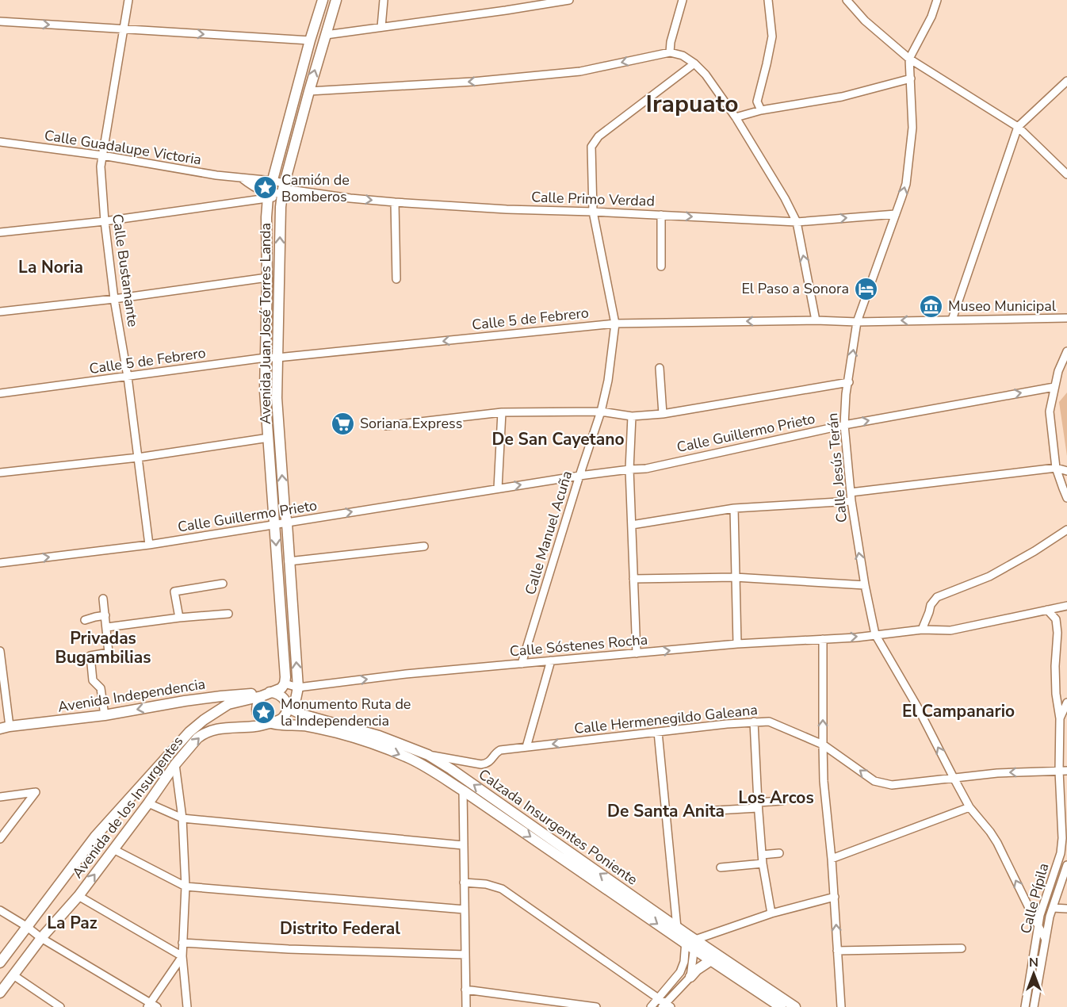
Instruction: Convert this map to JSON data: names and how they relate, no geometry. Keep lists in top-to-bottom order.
{
  "streets": {
    "main road": [
      "Avenida Juan José Torres Landa",
      "Avenida Independencia",
      "Avenida de los Insurgentes",
      "Calzada Insurgentes Poniente"
    ],
    "street": [
      "Calle Guadalupe Victoria",
      "Calle Primo Verdad",
      "Calle Bustamante",
      "Calle 5 de Febrero",
      "Calle Guillermo Prieto",
      "Calle Jesús Terán",
      "Calle Manuel Acuña",
      "Calle Sóstenes Rocha",
      "Calle Hermenegildo Galeana",
      "Calle Pípila"
    ]
  },
  "crossings": [
    ["Calle Guadalupe Victoria", "Calle Primo Verdad"],
    ["Calle Guadalupe Victoria", "Calle Bustamante"],
    ["Calle Guadalupe Victoria", "Avenida Juan José Torres Landa"],
    ["Calle Primo Verdad", "Avenida Juan José Torres Landa"],
    ["Calle Primo Verdad", "Calle Jesús Terán"],
    ["Calle Primo Verdad", "Calle Manuel Acuña"],
    ["Calle Bustamante", "Calle 5 de Febrero"],
    ["Calle Bustamante", "Calle Guillermo Prieto"],
    ["Calle 5 de Febrero", "Avenida Juan José Torres Landa"],
    ["Calle 5 de Febrero", "Calle Jesús Terán"],
    ["Calle 5 de Febrero", "Calle Manuel Acuña"],
    ["Avenida Juan José Torres Landa", "Calle Guillermo Prieto"],
    ["Avenida Juan José Torres Landa", "Calle Sóstenes Rocha"],
    ["Calle Guillermo Prieto", "Calle Jesús Terán"],
    ["Calle Guillermo Prieto", "Calle Manuel Acuña"],
    ["Calle Jesús Terán", "Calle Sóstenes Rocha"],
    ["Calle Jesús Terán", "Calle Hermenegildo Galeana"],
    ["Calle Jesús Terán", "Calle Pípila"],
    ["Calle Manuel Acuña", "Calle Sóstenes Rocha"],
    ["Avenida Independencia", "Avenida de los Insurgentes"],
    ["Avenida Independencia", "Calzada Insurgentes Poniente"],
    ["Calle Hermenegildo Galeana", "Calzada Insurgentes Poniente"],
    ["Calle Hermenegildo Galeana", "Calle Pípila"],
    ["Avenida de los Insurgentes", "Calzada Insurgentes Poniente"]
  ],
  "one_way": [
    "Calle Primo Verdad",
    "Calle 5 de Febrero",
    "Calle Guillermo Prieto",
    "Calle Jesús Terán",
    "Calle Sóstenes Rocha",
    "Avenida Independencia",
    "Calle Hermenegildo Galeana"
  ],
  "districts": [
    "Irapuato",
    "La Noria",
    "De San Cayetano",
    "Privadas Bugambilias",
    "El Campanario",
    "Los Arcos",
    "De Santa Anita",
    "La Paz",
    "Distrito Federal"
  ],
  "places": {
    "place": ["Camión de Bomberos", "Monumento Ruta de la Independencia"],
    "hotel": ["El Paso a Sonora"],
    "museum": ["Museo Municipal"],
    "supermarket": ["Soriana Express"]
  },
  "north": "top"
}
